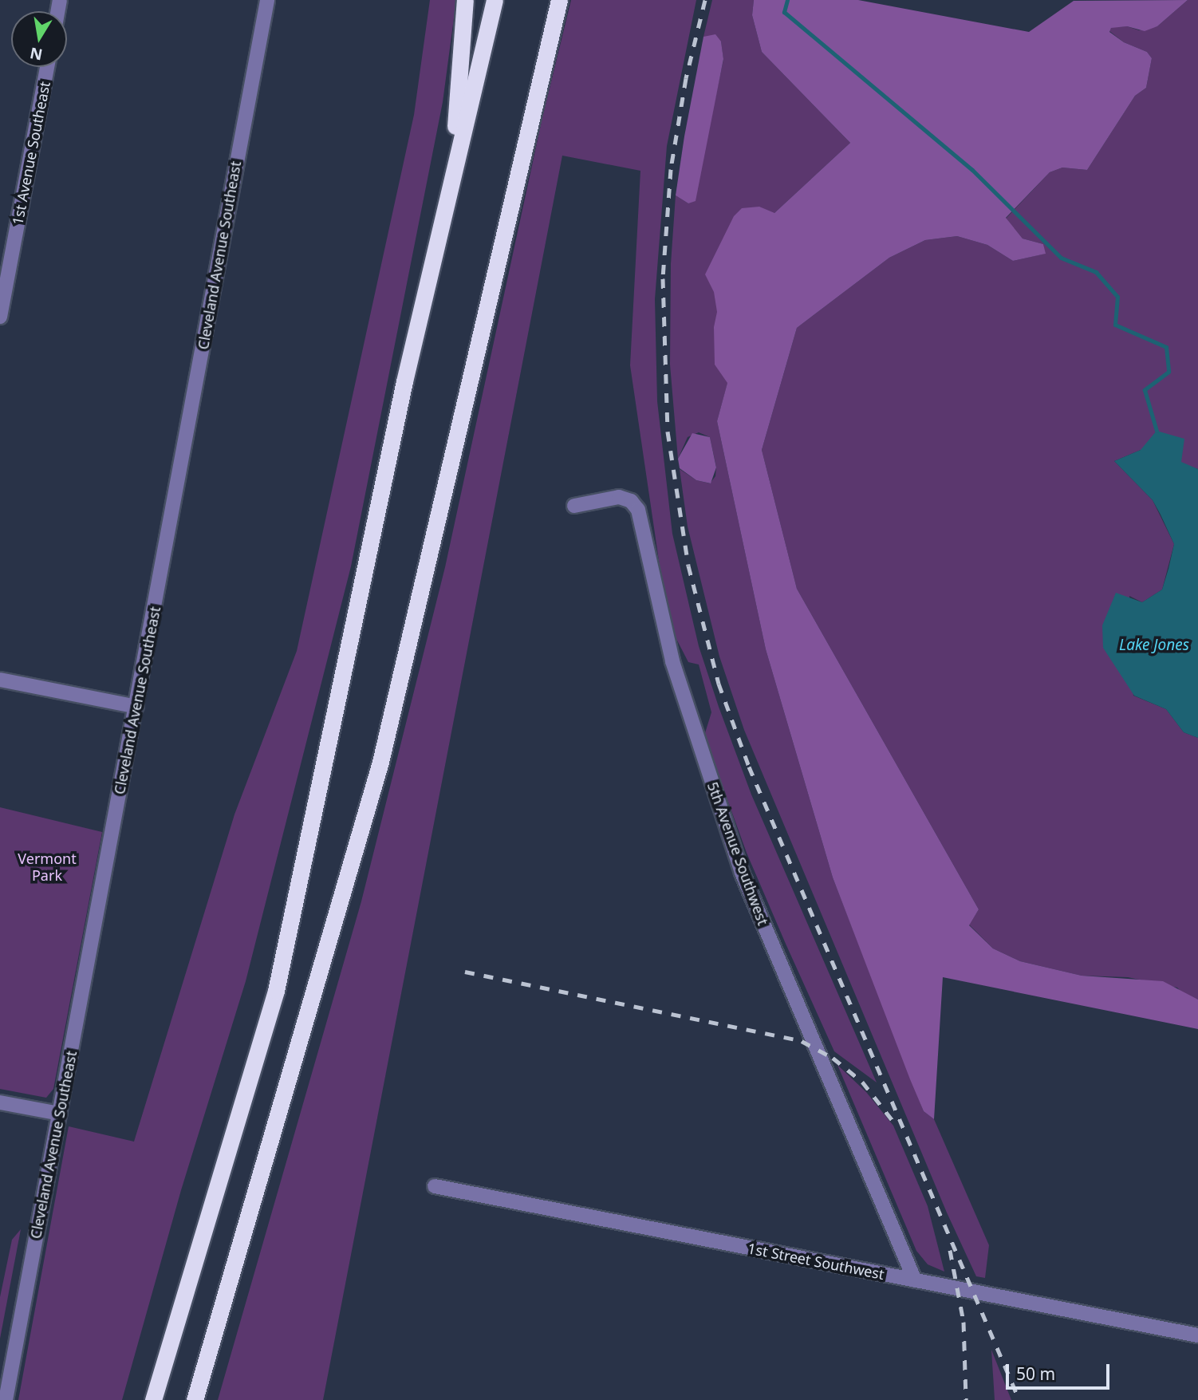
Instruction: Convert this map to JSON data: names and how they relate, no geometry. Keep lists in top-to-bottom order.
{
  "streets": {
    "street": [
      "1st Avenue Southeast",
      "Cleveland Avenue Southeast",
      "5th Avenue Southwest",
      "1st Street Southwest"
    ]
  },
  "crossings": [
    ["5th Avenue Southwest", "1st Street Southwest"]
  ],
  "water": ["Lake Jones"],
  "parks": ["Vermont Park"],
  "scale_bar": "50 m",
  "north": "bottom"
}
